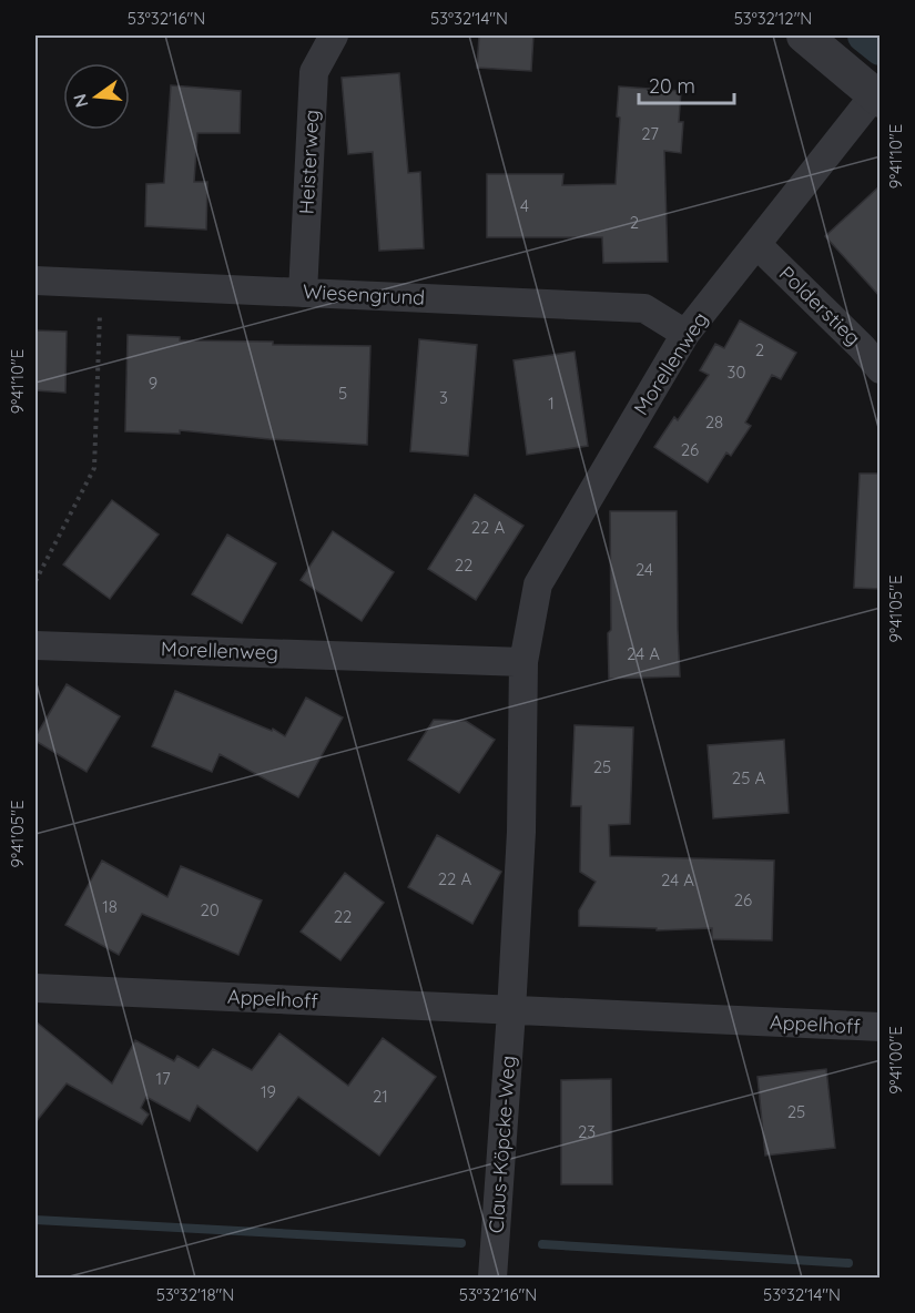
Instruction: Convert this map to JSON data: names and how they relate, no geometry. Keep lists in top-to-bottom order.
{
  "streets": {
    "street": [
      "Heisterweg",
      "Wiesengrund",
      "Polderstieg",
      "Morellenweg",
      "Appelhoff",
      "Claus-Köpcke-Weg"
    ]
  },
  "crossings": [
    ["Heisterweg", "Wiesengrund"],
    ["Wiesengrund", "Morellenweg"],
    ["Polderstieg", "Morellenweg"],
    ["Morellenweg", "Appelhoff"],
    ["Morellenweg", "Claus-Köpcke-Weg"],
    ["Appelhoff", "Claus-Köpcke-Weg"]
  ],
  "house_numbers": [
    "27",
    "4",
    "2",
    "2",
    "30",
    "9",
    "5",
    "3",
    "1",
    "28",
    "26",
    "22 A",
    "22",
    "24",
    "24 A",
    "25",
    "25 A",
    "22 A",
    "24 A",
    "26",
    "18",
    "20",
    "22",
    "17",
    "19",
    "21",
    "25",
    "23"
  ],
  "scale_bar": "20 m",
  "north": "left",
  "coordinates": [
    "53°32'16\"N",
    "53°32'14\"N",
    "53°32'12\"N",
    "9°41'10\"E",
    "9°41'05\"E",
    "9°41'00\"E",
    "53°32'18\"N"
  ]
}
